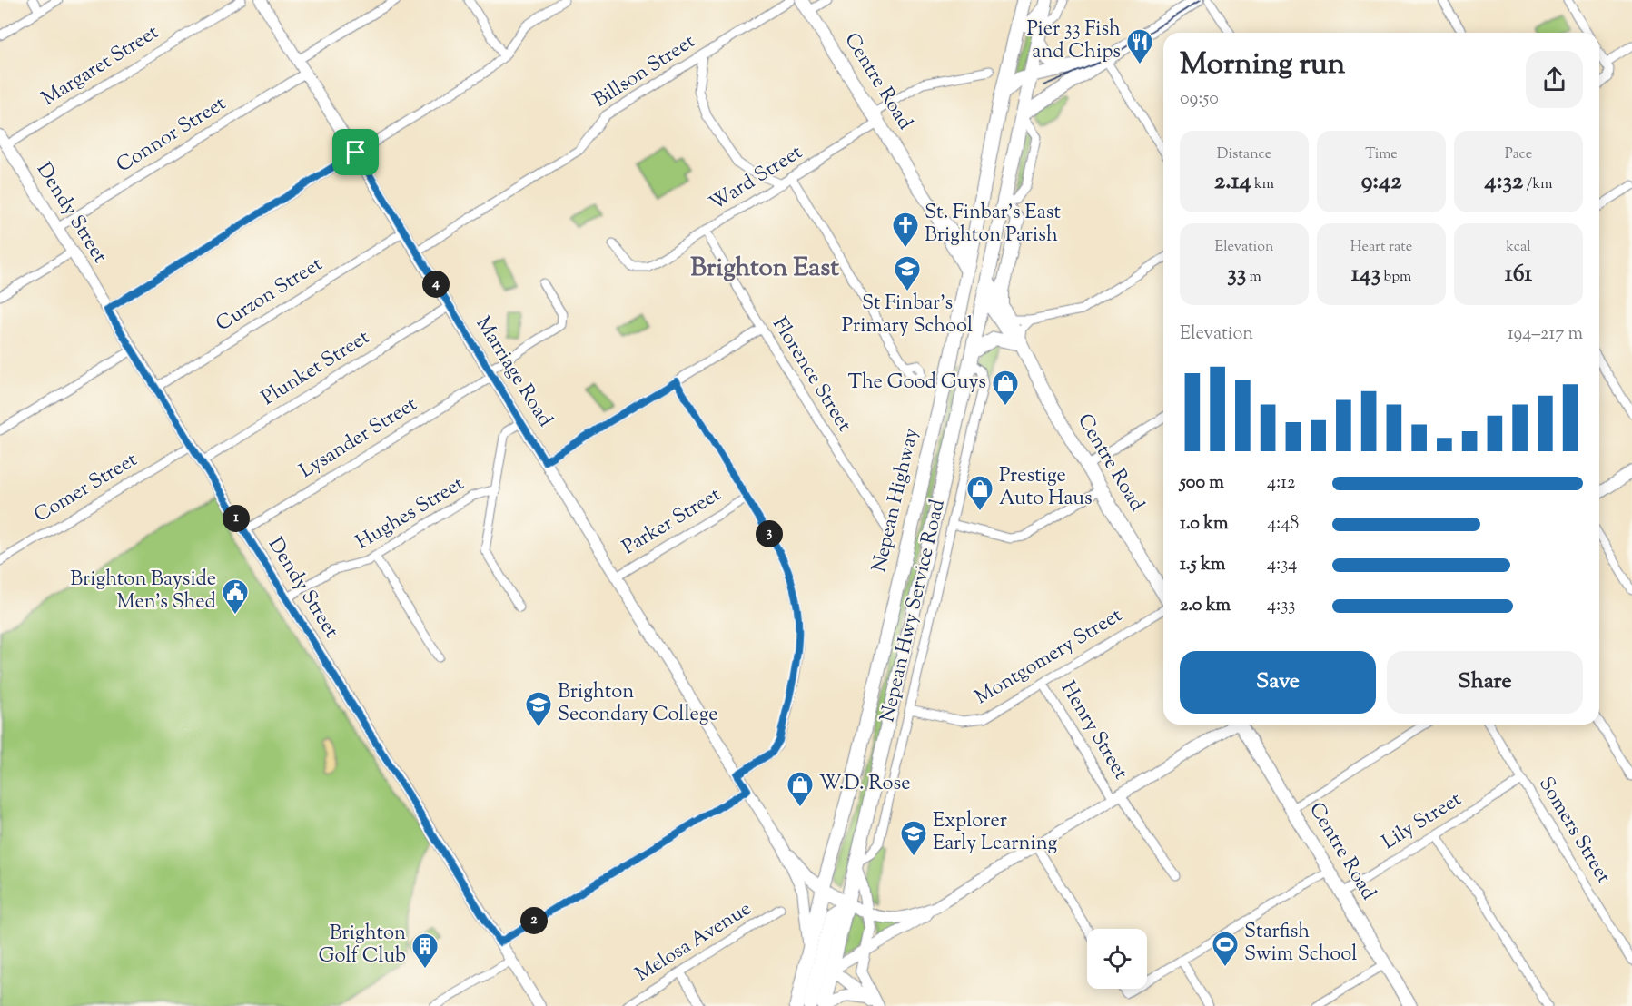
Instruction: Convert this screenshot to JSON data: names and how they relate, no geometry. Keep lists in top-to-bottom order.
{
  "streets": {
    "highway": ["Centre Road", "Nepean Highway"],
    "street": [
      "Margaret Street",
      "Billson Street",
      "Connor Street",
      "Ward Street",
      "Dendy Street",
      "Curzon Street",
      "Plunket Street",
      "Marriage Road",
      "Florence Street",
      "Lysander Street",
      "Comer Street",
      "Hughes Street",
      "Parker Street",
      "Nepean Hwy Service Road",
      "Montgomery Street",
      "Henry Street",
      "Lily Street",
      "Somers Street",
      "Melosa Avenue"
    ]
  },
  "crossings": [
    ["Margaret Street", "Dendy Street"],
    ["Billson Street", "Marriage Road"],
    ["Centre Road", "Ward Street"],
    ["Centre Road", "Nepean Highway"],
    ["Centre Road", "Lily Street"],
    ["Connor Street", "Dendy Street"],
    ["Connor Street", "Marriage Road"],
    ["Ward Street", "Florence Street"],
    ["Dendy Street", "Curzon Street"],
    ["Dendy Street", "Plunket Street"],
    ["Dendy Street", "Lysander Street"],
    ["Dendy Street", "Comer Street"],
    ["Dendy Street", "Hughes Street"],
    ["Curzon Street", "Marriage Road"],
    ["Plunket Street", "Marriage Road"],
    ["Marriage Road", "Lysander Street"],
    ["Marriage Road", "Nepean Highway"],
    ["Marriage Road", "Parker Street"],
    ["Nepean Highway", "Nepean Hwy Service Road"],
    ["Nepean Hwy Service Road", "Montgomery Street"],
    ["Montgomery Street", "Henry Street"],
    ["Lily Street", "Somers Street"]
  ],
  "districts": ["Brighton East"],
  "places": {
    "restaurant": ["Pier 33 Fish and Chips"],
    "church": ["St. Finbar's East Brighton Parish"],
    "school or university": ["St Finbar's Primary School", "Brighton Secondary College", "Explorer Early Learning"],
    "shop": ["The Good Guys", "Prestige Auto Haus", "W.D. Rose"],
    "public building": ["Brighton Bayside Men's Shed"],
    "sports": ["Starfish Swim School"],
    "building": ["Brighton Golf Club"]
  },
  "page": {
    "heading": ["Morning run", "09:50"],
    "stats": [
      ["Distance", "2.14 km"],
      ["Time", "9:42"],
      ["Pace", "4:32 /km"],
      ["Elevation", "33 m"],
      ["Heart rate", "143 bpm"],
      ["kcal", "161"]
    ],
    "pins": [
      "4",
      "1",
      "3",
      "2"
    ],
    "chart": ["Elevation", "194–217 m"],
    "list": [
      {
        "name": "500 m",
        "note": "4:12"
      },
      {
        "name": "1.0 km",
        "note": "4:48"
      },
      {
        "name": "1.5 km",
        "note": "4:34"
      },
      {
        "name": "2.0 km",
        "note": "4:33"
      }
    ],
    "buttons": ["Save", "Share"]
  }
}
